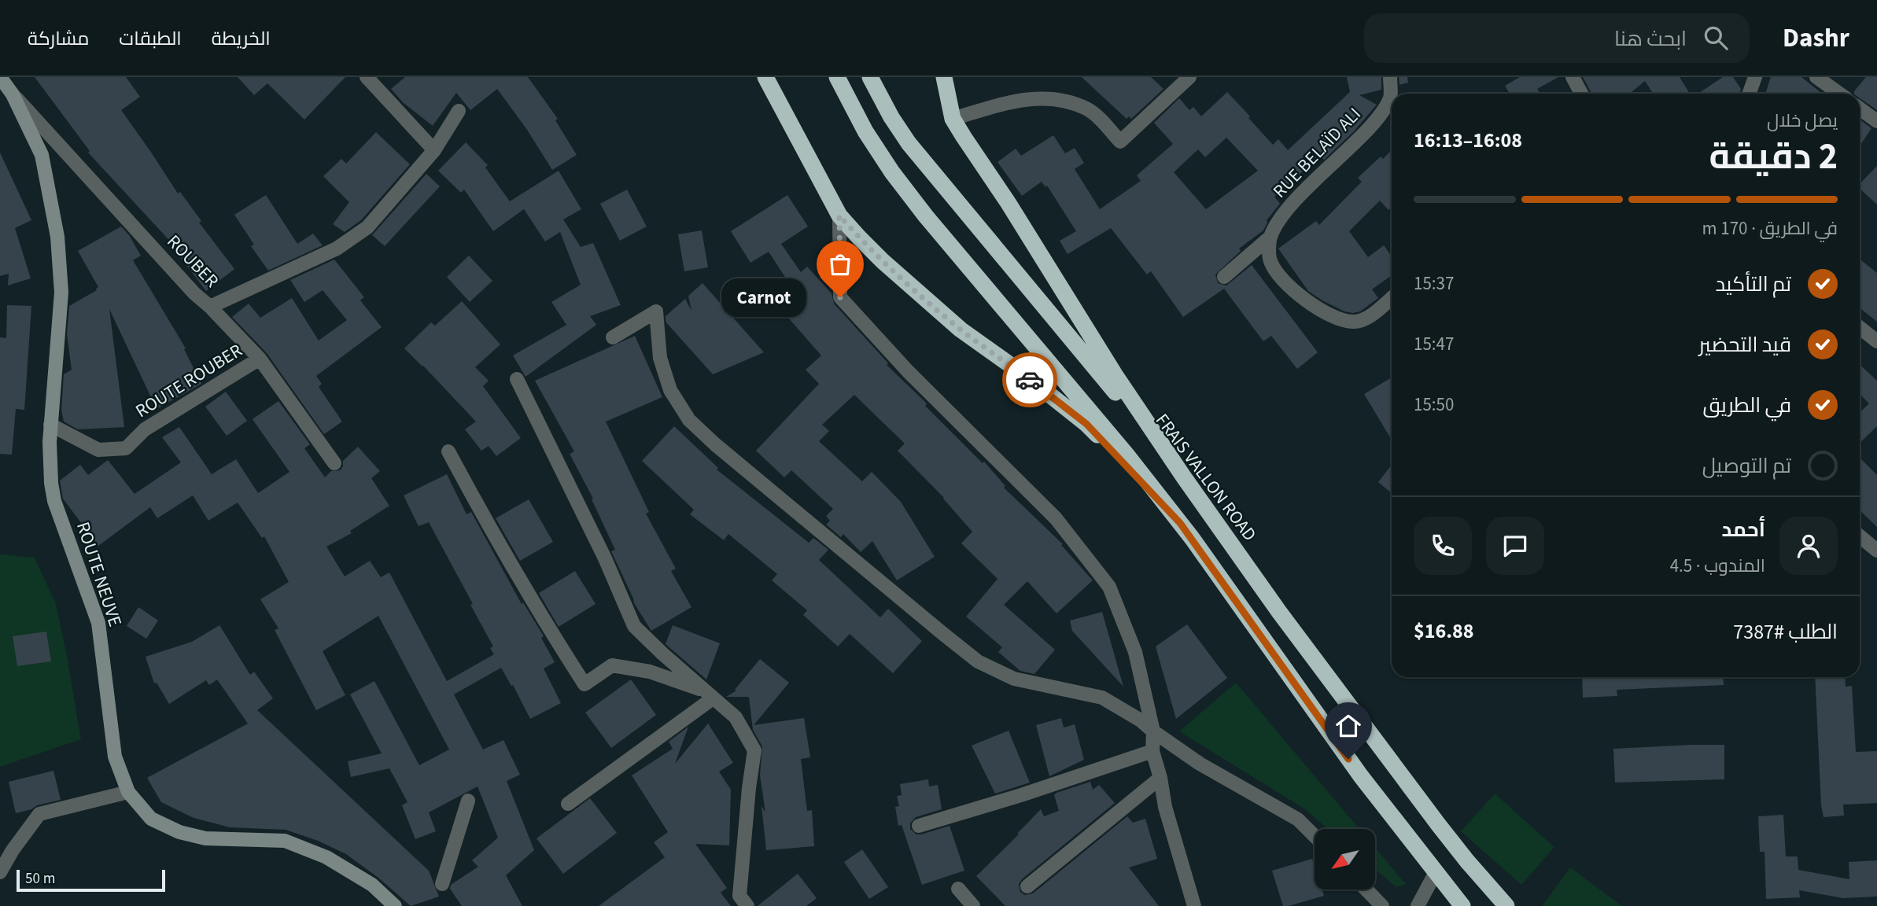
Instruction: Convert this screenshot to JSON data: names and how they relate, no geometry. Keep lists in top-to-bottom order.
{
  "streets": {
    "highway": ["FRAIS VALLON ROAD"],
    "main road": ["ROUTE NEUVE"],
    "street": ["RUE BELAÏD ALI", "ROUBER", "ROUTE ROUBER"]
  },
  "crossings": [
    ["ROUBER", "ROUTE ROUBER"],
    ["ROUBER", "ROUTE NEUVE"],
    ["ROUTE ROUBER", "ROUTE NEUVE"]
  ],
  "places": ["Carnot"],
  "scale_bar": "50 m",
  "north": "bottom left",
  "page": {
    "header": "Dashr",
    "search": "ابحث هنا",
    "nav": ["الخريطة", "الطبقات", "مشاركة"],
    "heading": ["2 دقيقة", "يصل خلال", "16:08–16:13"],
    "panel": [
      "أحمد",
      "المندوب · 4.5",
      "الطلب #7387",
      "$16.88"
    ],
    "bar": "في الطريق · 170 m",
    "list": [
      ["تم التأكيد", "15:37"],
      ["قيد التحضير", "15:47"],
      ["في الطريق", "15:50"],
      "تم التوصيل"
    ],
    "bubble": "Carnot",
    "scale": "50 m"
  }
}
